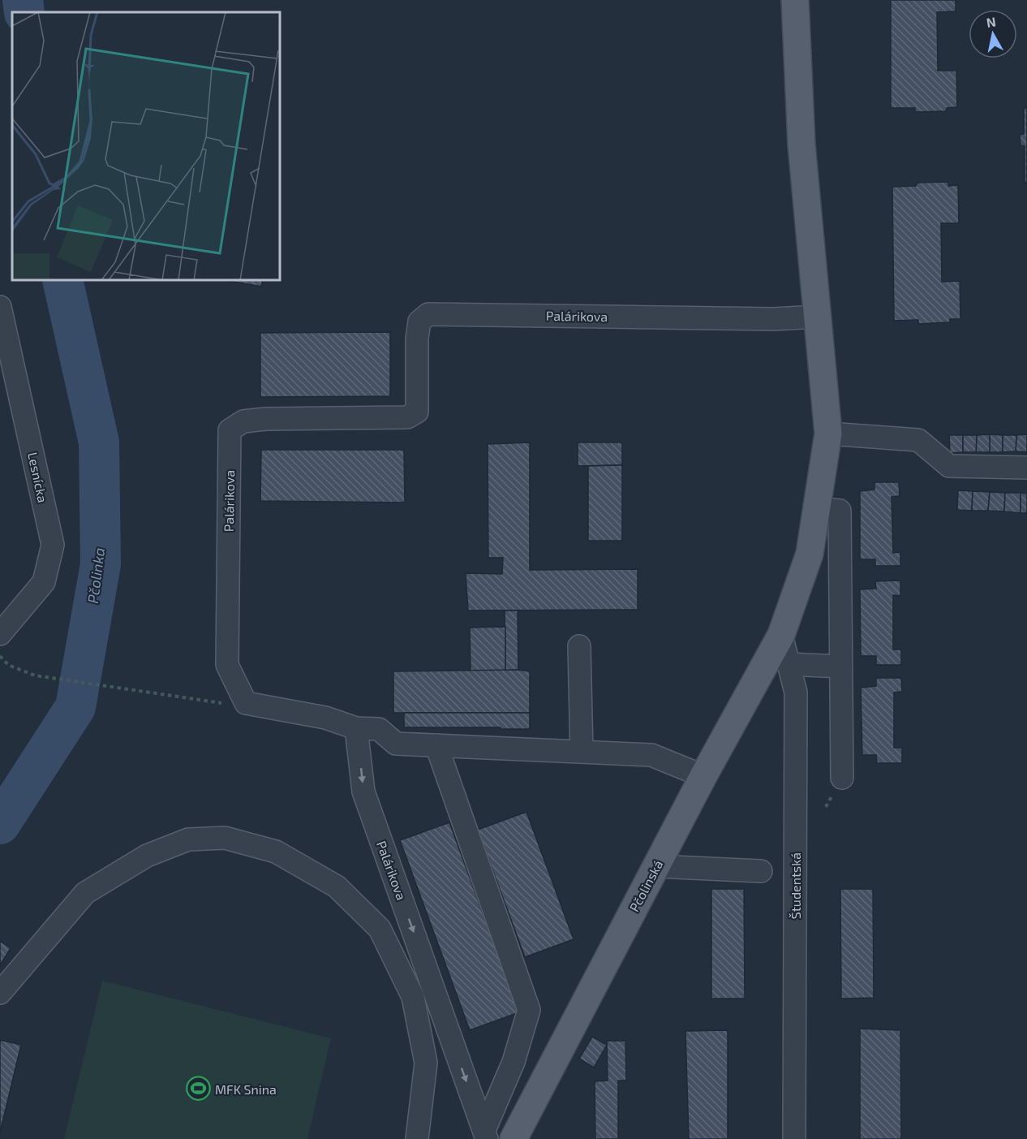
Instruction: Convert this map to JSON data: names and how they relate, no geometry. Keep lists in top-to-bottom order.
{
  "streets": {
    "main road": ["Pčolinská"],
    "street": ["Palárikova", "Lesnícka", "Študentská"]
  },
  "crossings": [
    ["Palárikova", "Pčolinská"],
    ["Pčolinská", "Študentská"]
  ],
  "water": ["Pčolinka"],
  "places": {
    "sports": ["MFK Snina"]
  },
  "north": "top"
}
